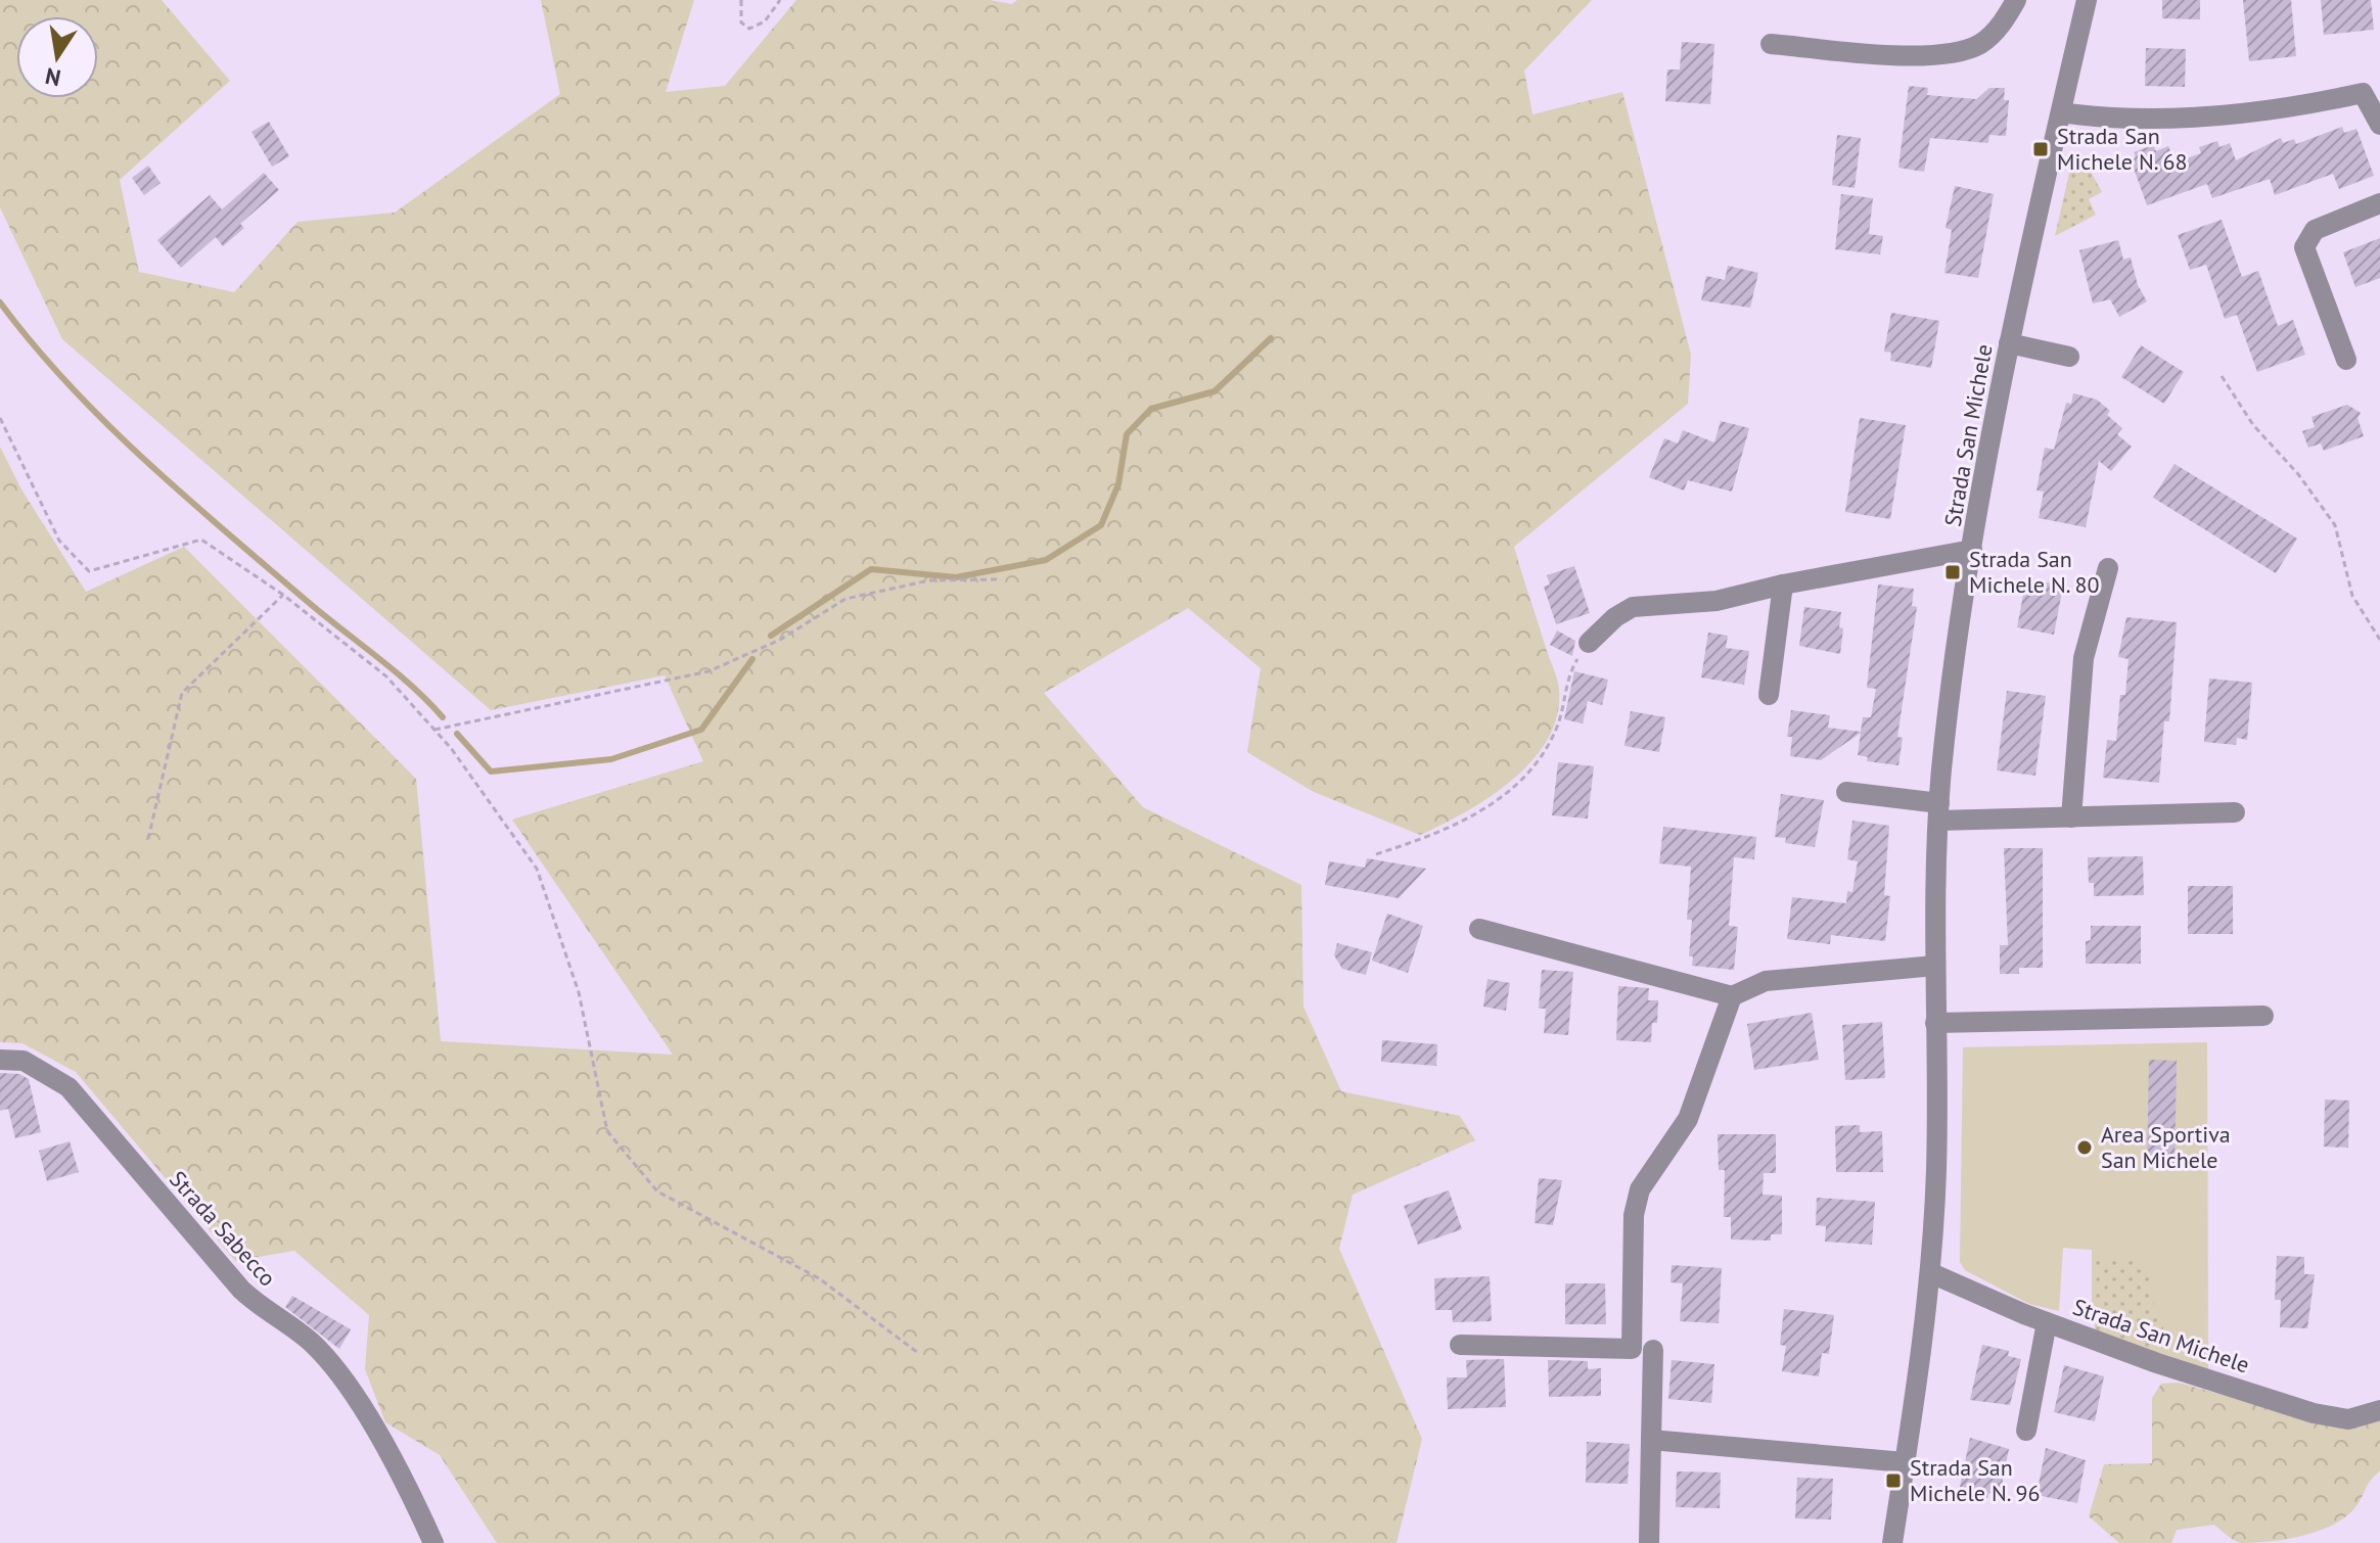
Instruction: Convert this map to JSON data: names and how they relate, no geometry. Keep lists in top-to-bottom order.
{
  "streets": {
    "street": ["Strada San Michele", "Strada Sabecco"]
  },
  "places": {
    "transit": ["Strada San Michele N. 68", "Strada San Michele N. 80", "Strada San Michele N. 96"],
    "other": ["Area Sportiva San Michele"]
  },
  "north": "bottom"
}
